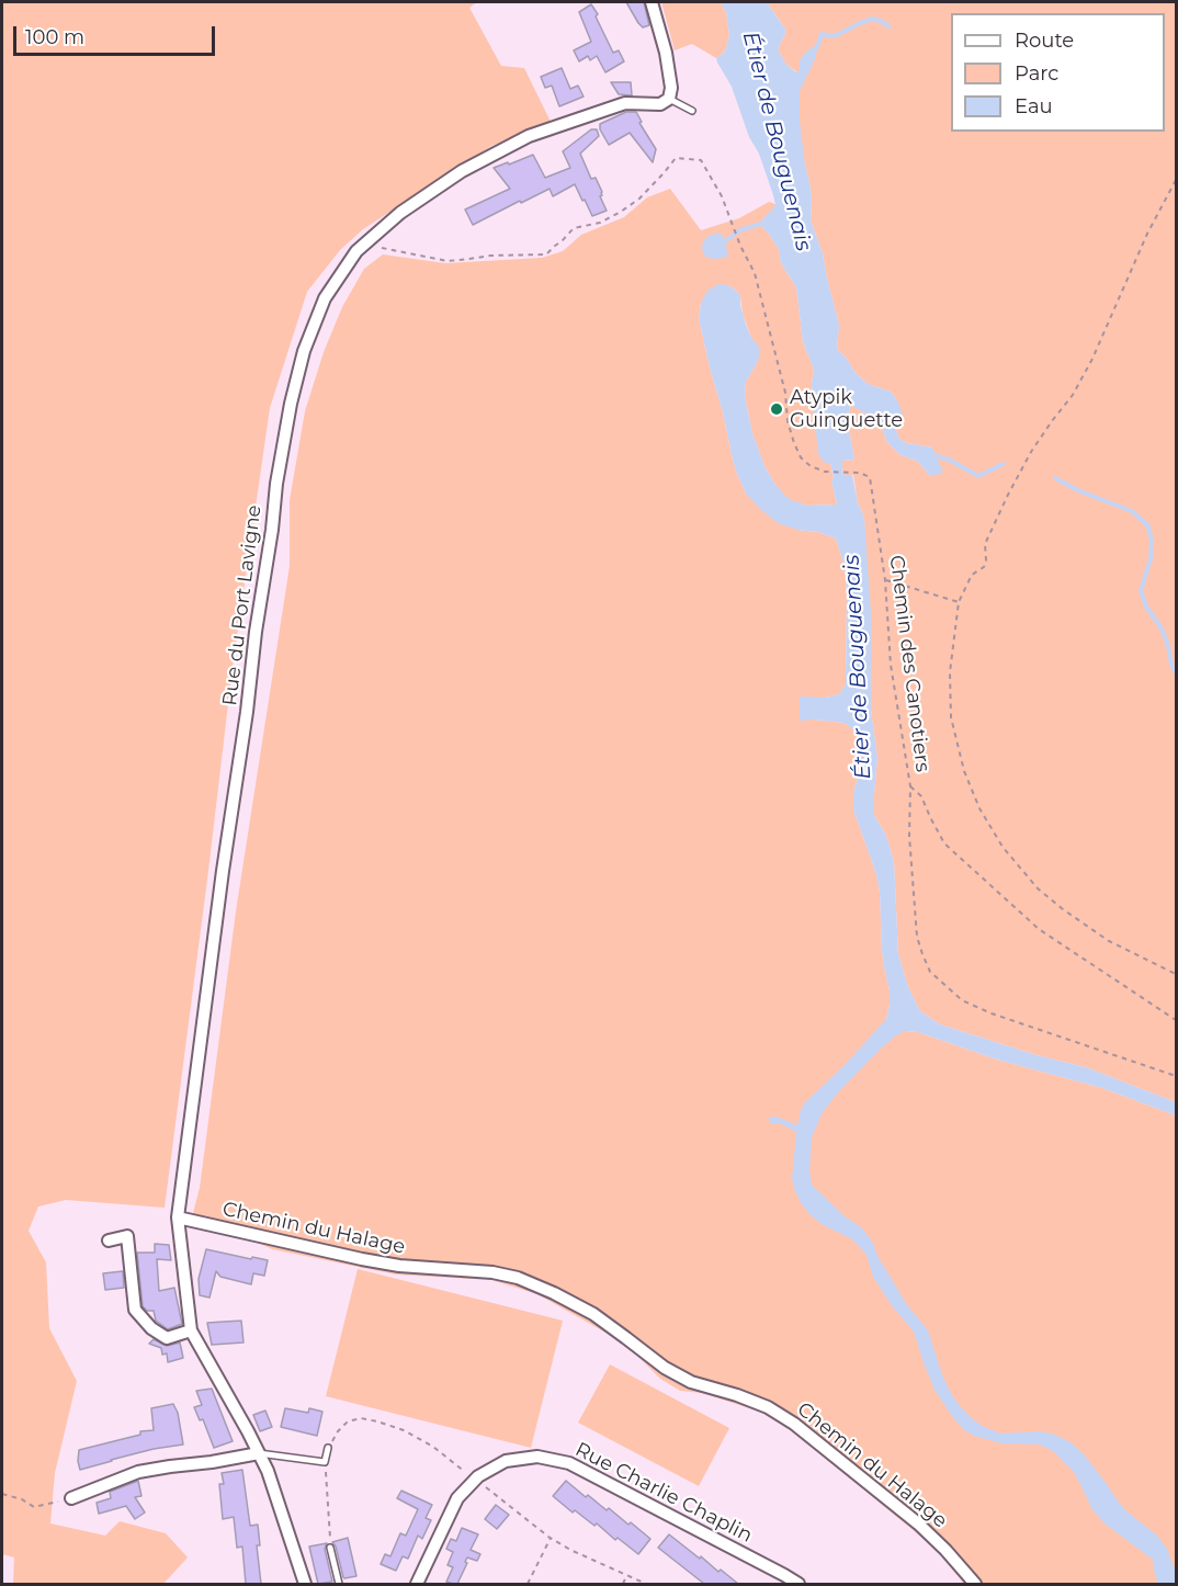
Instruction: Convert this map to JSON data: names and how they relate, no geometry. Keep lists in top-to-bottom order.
{
  "streets": {
    "street": ["Rue du Port Lavigne", "Chemin du Halage", "Rue Charlie Chaplin"],
    "path": ["Chemin des Canotiers"]
  },
  "crossings": [
    ["Rue du Port Lavigne", "Chemin du Halage"]
  ],
  "water": ["Étier de Bouguenais"],
  "places": ["Atypik Guinguette"],
  "legend": ["Route", "Parc", "Eau"],
  "scale_bar": "100 m"
}
